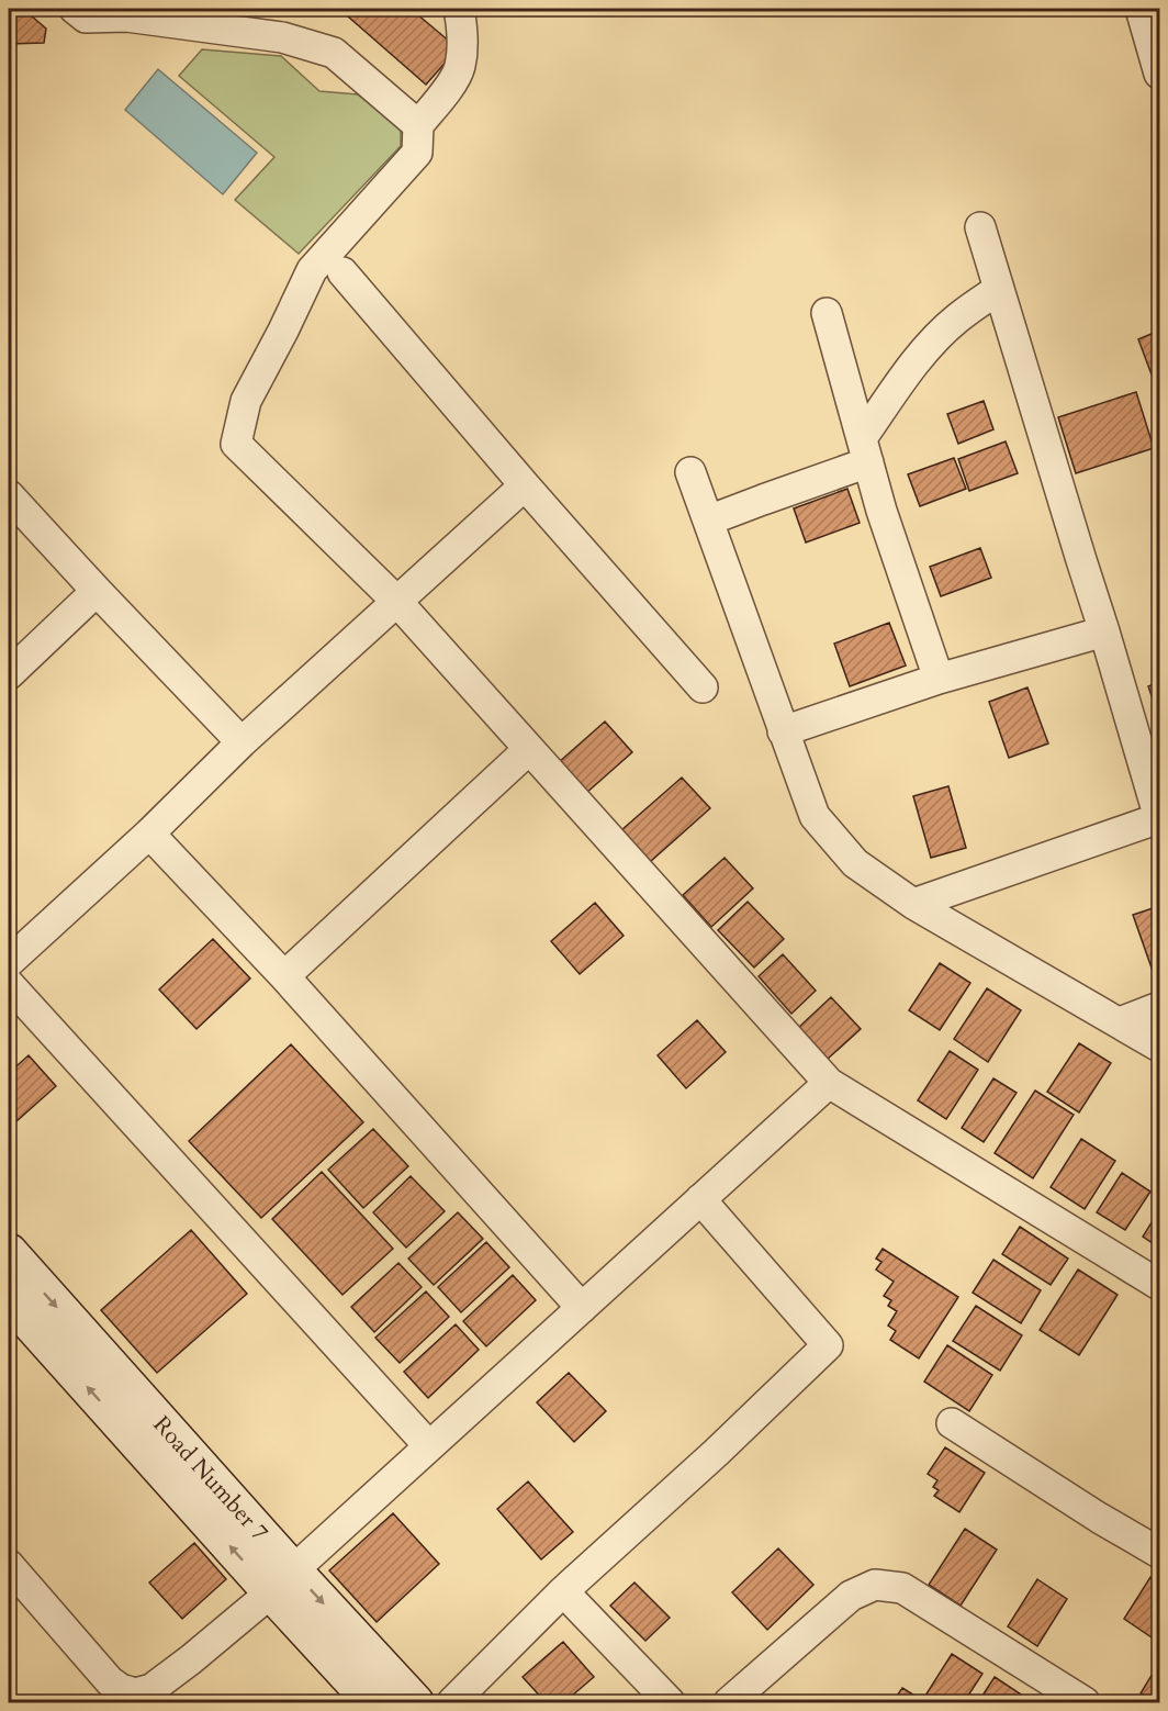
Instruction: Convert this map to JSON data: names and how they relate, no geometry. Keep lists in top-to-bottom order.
{
  "streets": {
    "street": ["Road Number 7"]
  }
}
